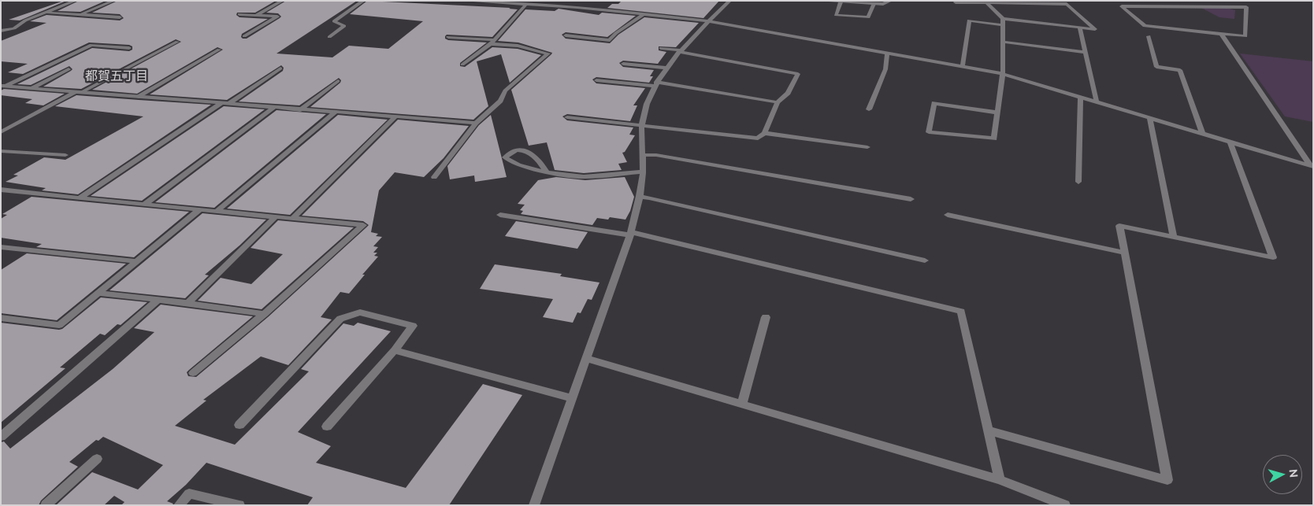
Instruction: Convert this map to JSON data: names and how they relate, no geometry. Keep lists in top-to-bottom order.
{
  "districts": ["都賀五丁目"],
  "north": "right"
}
